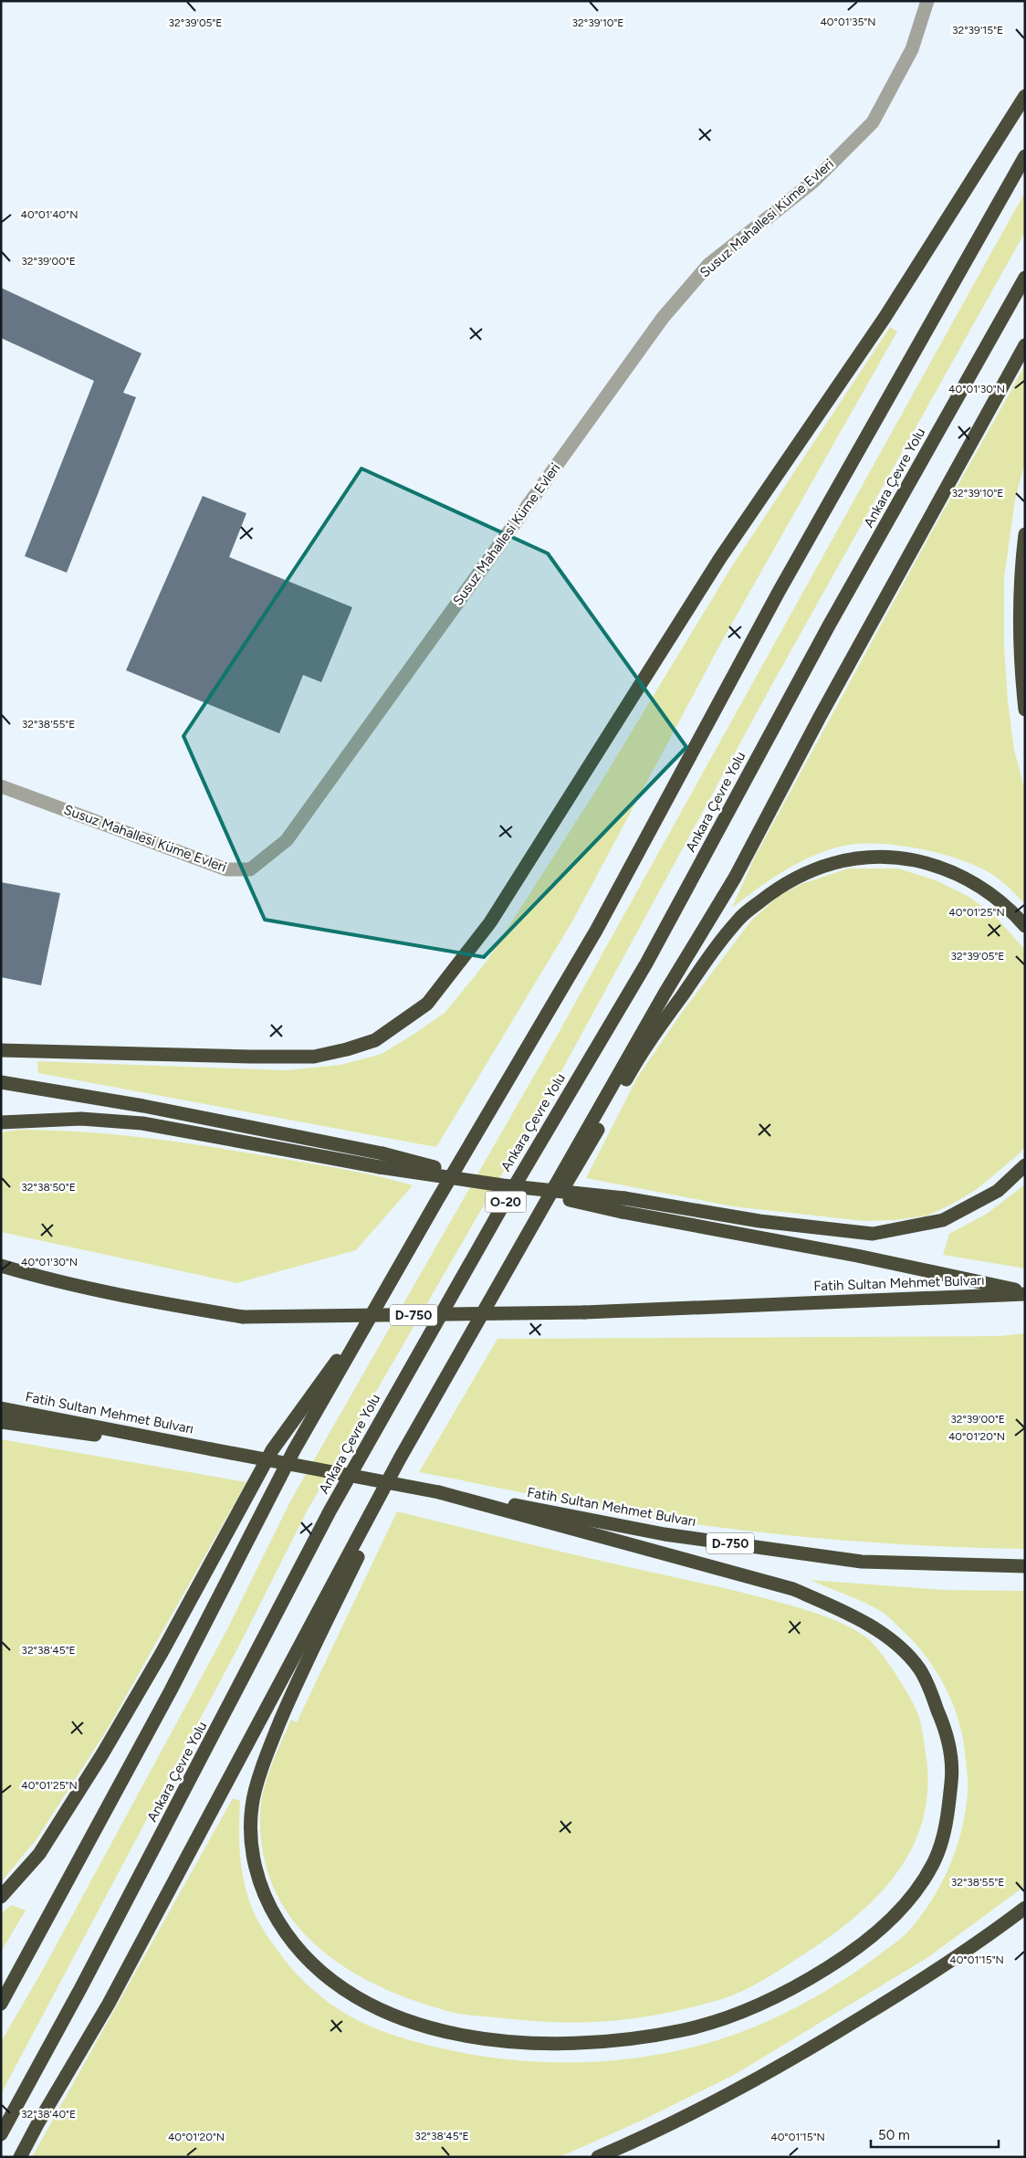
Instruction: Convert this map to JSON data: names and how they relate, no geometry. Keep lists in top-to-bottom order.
{
  "streets": {
    "highway": [
      "Ankara Çevre Yolu",
      "O-20",
      "Fatih Sultan Mehmet Bulvarı",
      "D-750"
    ],
    "street": ["Susuz Mahallesi Küme Evleri"]
  },
  "crossings": [
    ["Fatih Sultan Mehmet Bulvarı", "D-750"]
  ],
  "scale_bar": "50 m",
  "coordinates": [
    "40°01'35\"N",
    "32°39'05\"E",
    "32°39'10\"E",
    "32°39'15\"E",
    "40°01'40\"N",
    "32°39'00\"E",
    "40°01'30\"N",
    "32°38'55\"E",
    "40°01'25\"N",
    "32°38'50\"E",
    "40°01'20\"N",
    "32°38'45\"E",
    "40°01'15\"N",
    "32°38'40\"E"
  ]
}
